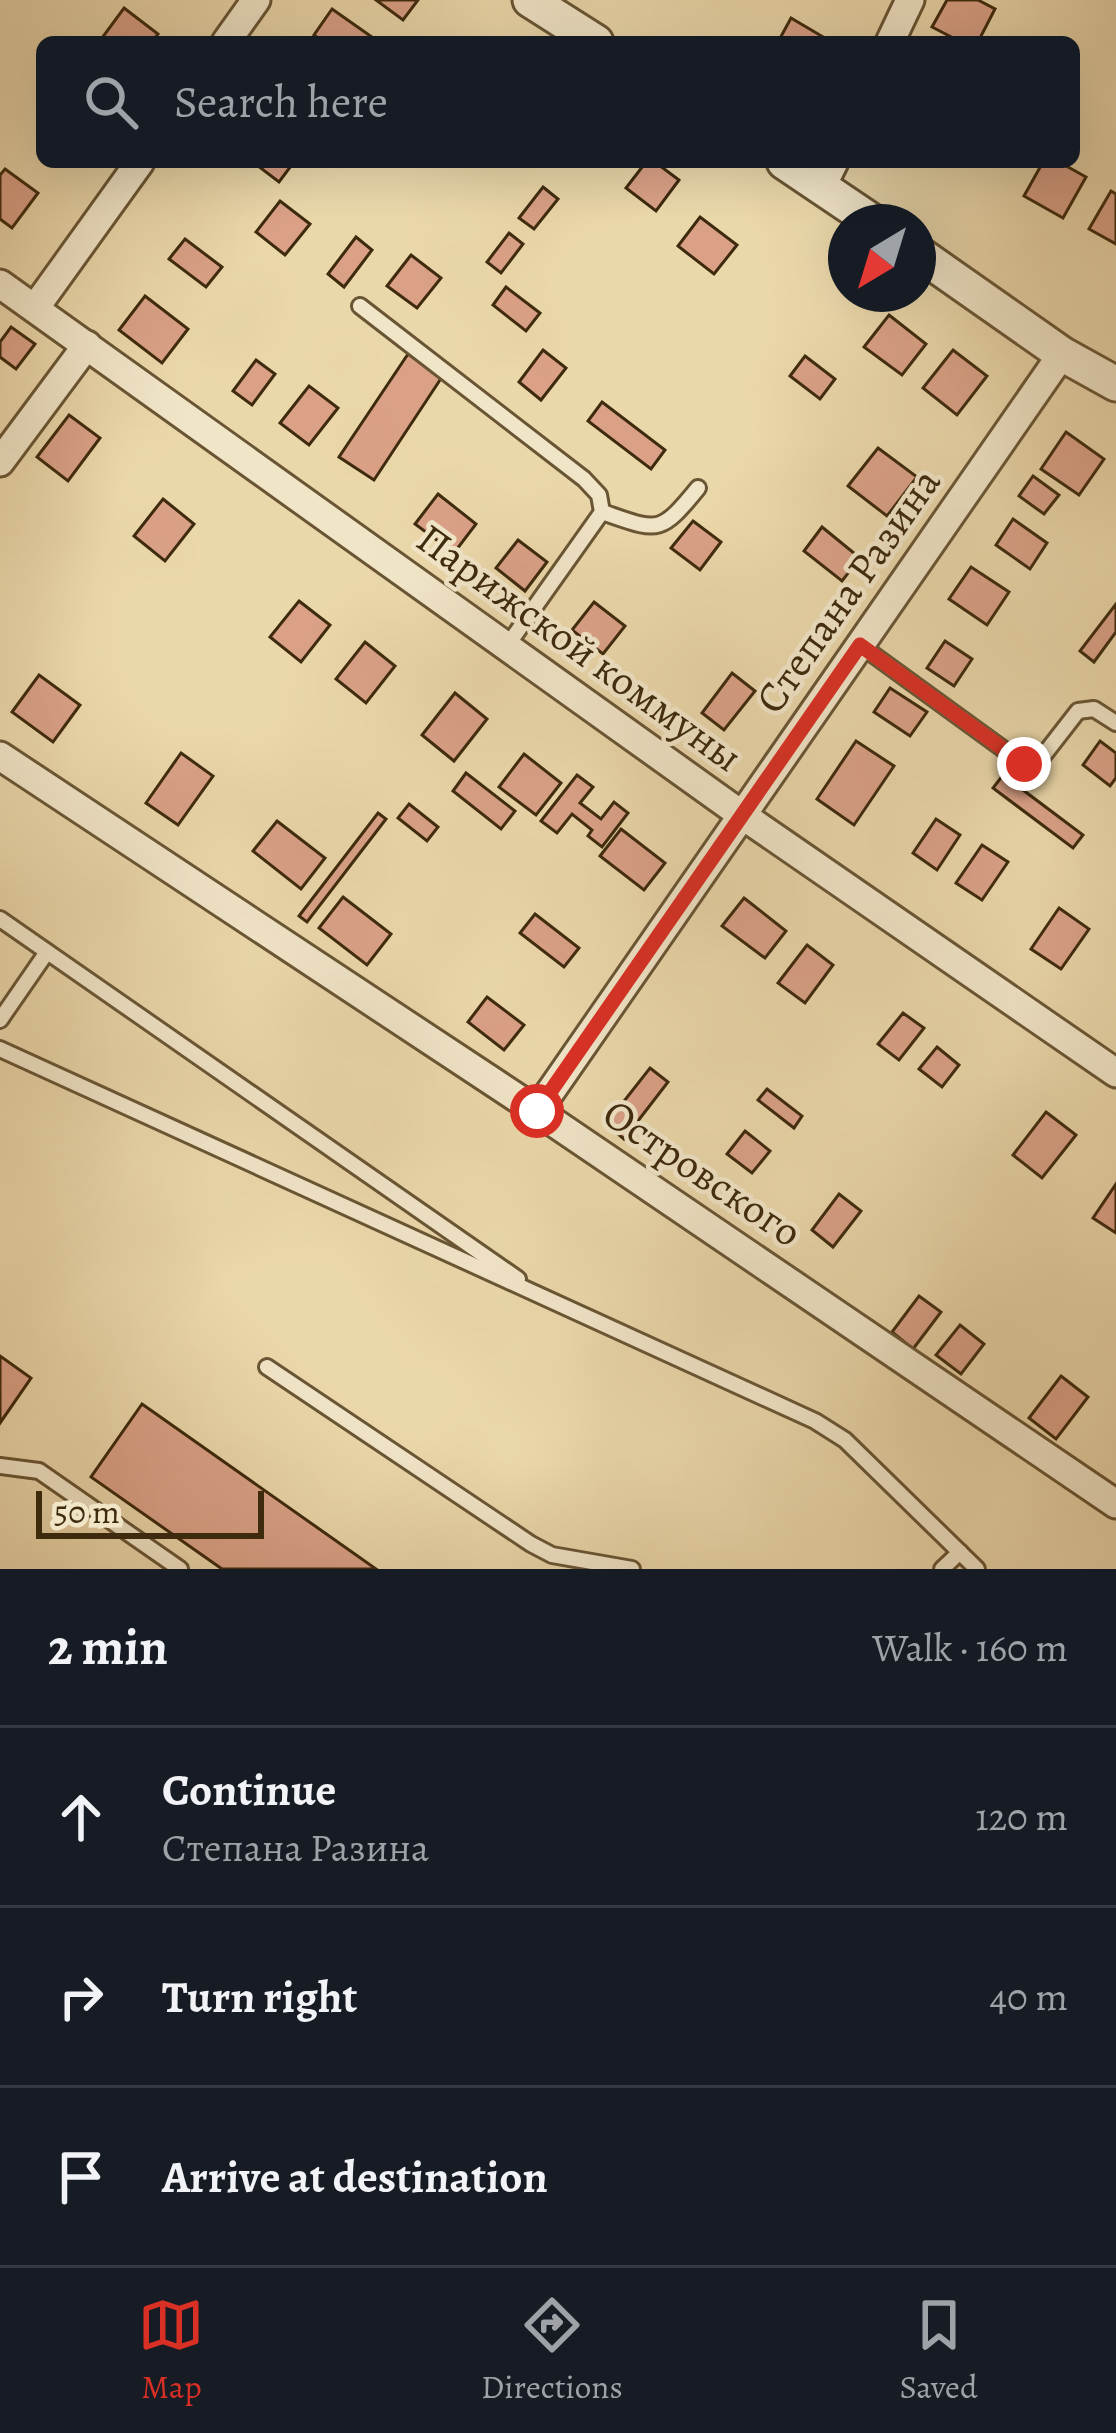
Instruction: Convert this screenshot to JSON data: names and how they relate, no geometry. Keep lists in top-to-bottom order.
{
  "streets": {
    "street": ["Степана Разина", "Парижской коммуны", "Островского"]
  },
  "crossings": [
    ["Степана Разина", "Парижской коммуны"],
    ["Степана Разина", "Островского"]
  ],
  "scale_bar": "50 m",
  "north": "bottom left",
  "page": {
    "search": "Search here",
    "scale": "50 m",
    "heading": ["2 min", "Walk · 160 m"],
    "list": [
      ["Continue", "Степана Разина", "120 m"],
      ["Turn right", "40 m"],
      "Arrive at destination"
    ],
    "nav": ["Map", "Directions", "Saved"]
  }
}
